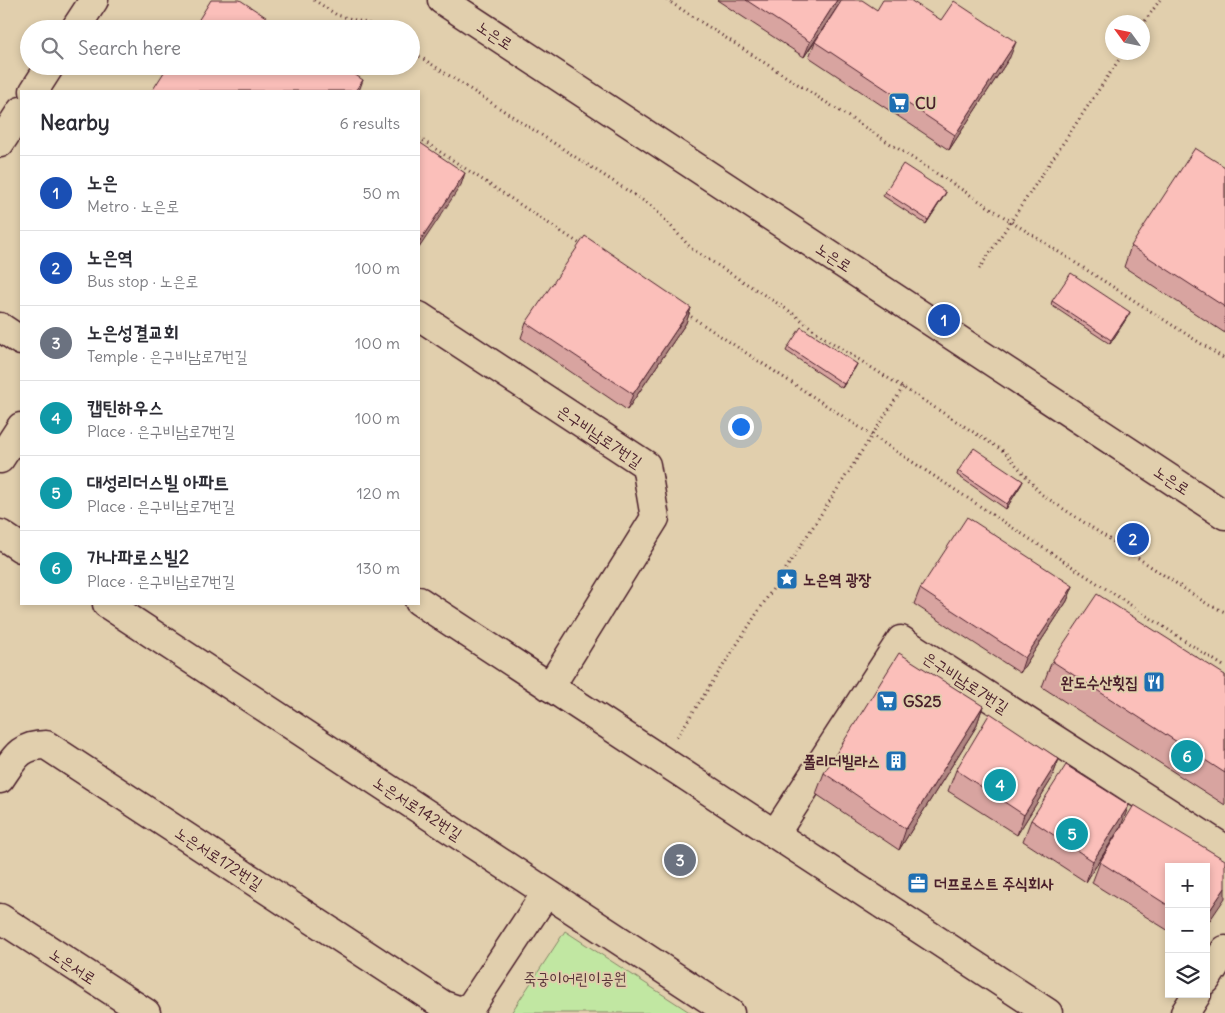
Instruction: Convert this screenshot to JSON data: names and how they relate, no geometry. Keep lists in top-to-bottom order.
{
  "streets": {
    "street": [
      "노은로",
      "은구비남로7번길",
      "노은서로142번길",
      "노은서로172번길",
      "노은서로"
    ]
  },
  "crossings": [
    ["노은서로142번길", "노은서로172번길"]
  ],
  "parks": ["죽궁이어린이공원"],
  "places": {
    "supermarket": ["CU", "GS25"],
    "place": ["노은역 광장"],
    "restaurant": ["완도수산횟집"],
    "building": ["폴리더빌라스"],
    "office": ["더프로스트 주식회사"]
  },
  "north": "top left",
  "page": {
    "search": "Search here",
    "heading": ["Nearby", "6 results"],
    "list": [
      {
        "mark": "1",
        "name": "노은",
        "note": "Metro · 노은로",
        "value": "50 m"
      },
      {
        "mark": "2",
        "name": "노은역",
        "note": "Bus stop · 노은로",
        "value": "100 m"
      },
      {
        "mark": "3",
        "name": "노은성결교회",
        "note": "Temple · 은구비남로7번길",
        "value": "100 m"
      },
      {
        "mark": "4",
        "name": "캡틴하우스",
        "note": "Place · 은구비남로7번길",
        "value": "100 m"
      },
      {
        "mark": "5",
        "name": "대성리더스빌 아파트",
        "note": "Place · 은구비남로7번길",
        "value": "120 m"
      },
      {
        "mark": "6",
        "name": "가나파로스빌2",
        "note": "Place · 은구비남로7번길",
        "value": "130 m"
      }
    ],
    "pins": [
      "1",
      "2",
      "6",
      "4",
      "5",
      "3"
    ],
    "map_buttons": ["+", "−"]
  }
}
